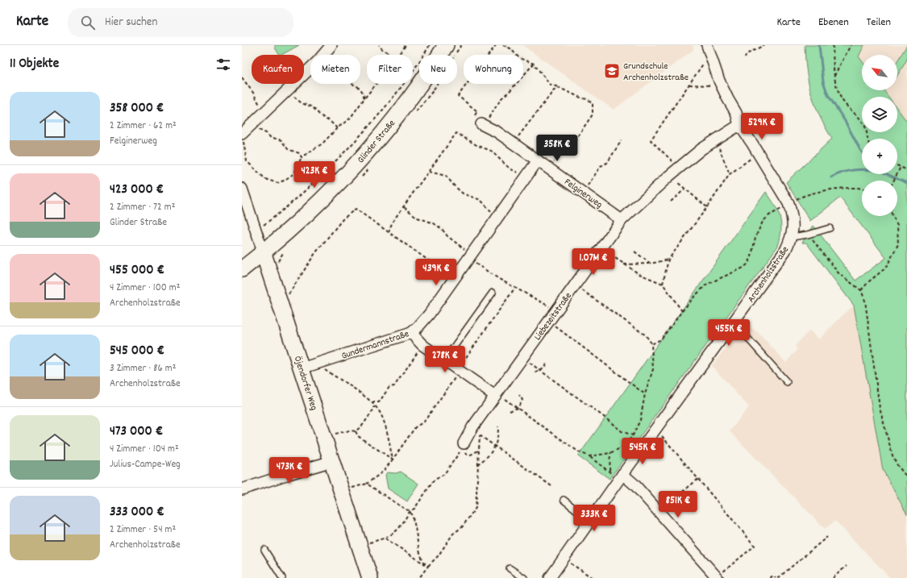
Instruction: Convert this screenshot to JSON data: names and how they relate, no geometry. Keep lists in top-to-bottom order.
{
  "streets": {
    "street": [
      "Glinder Straße",
      "Felginerweg",
      "Archenholzstraße",
      "Liebezeitstraße",
      "Gundermannstraße",
      "Öjendorfer Weg"
    ]
  },
  "crossings": [
    ["Glinder Straße", "Öjendorfer Weg"],
    ["Felginerweg", "Liebezeitstraße"],
    ["Felginerweg", "Gundermannstraße"],
    ["Archenholzstraße", "Liebezeitstraße"],
    ["Gundermannstraße", "Öjendorfer Weg"]
  ],
  "places": {
    "school or university": ["Grundschule Archenholzstraße"]
  },
  "north": "top left",
  "page": {
    "header": "Karte",
    "search": "Hier suchen",
    "nav": ["Karte", "Ebenen", "Teilen"],
    "heading": "11 Objekte",
    "map_buttons": ["+", "−"],
    "chip": [
      "Kaufen",
      "Mieten",
      "Filter",
      "Neu",
      "Wohnung"
    ],
    "list": [
      {
        "name": "358 000 €",
        "note": "2 Zimmer · 62 m² · Felginerweg"
      },
      {
        "name": "423 000 €",
        "note": "2 Zimmer · 72 m² · Glinder Straße"
      },
      {
        "name": "455 000 €",
        "note": "4 Zimmer · 100 m² · Archenholzstraße"
      },
      {
        "name": "545 000 €",
        "note": "3 Zimmer · 86 m² · Archenholzstraße"
      },
      {
        "name": "473 000 €",
        "note": "4 Zimmer · 104 m² · Julius-Campe-Weg"
      },
      {
        "name": "333 000 €",
        "note": "2 Zimmer · 54 m² · Archenholzstraße"
      }
    ],
    "price": [
      "529K €",
      "358K €",
      "423K €",
      "1.07M €",
      "439K €",
      "455K €",
      "278K €",
      "545K €",
      "473K €",
      "851K €",
      "333K €"
    ]
  }
}
